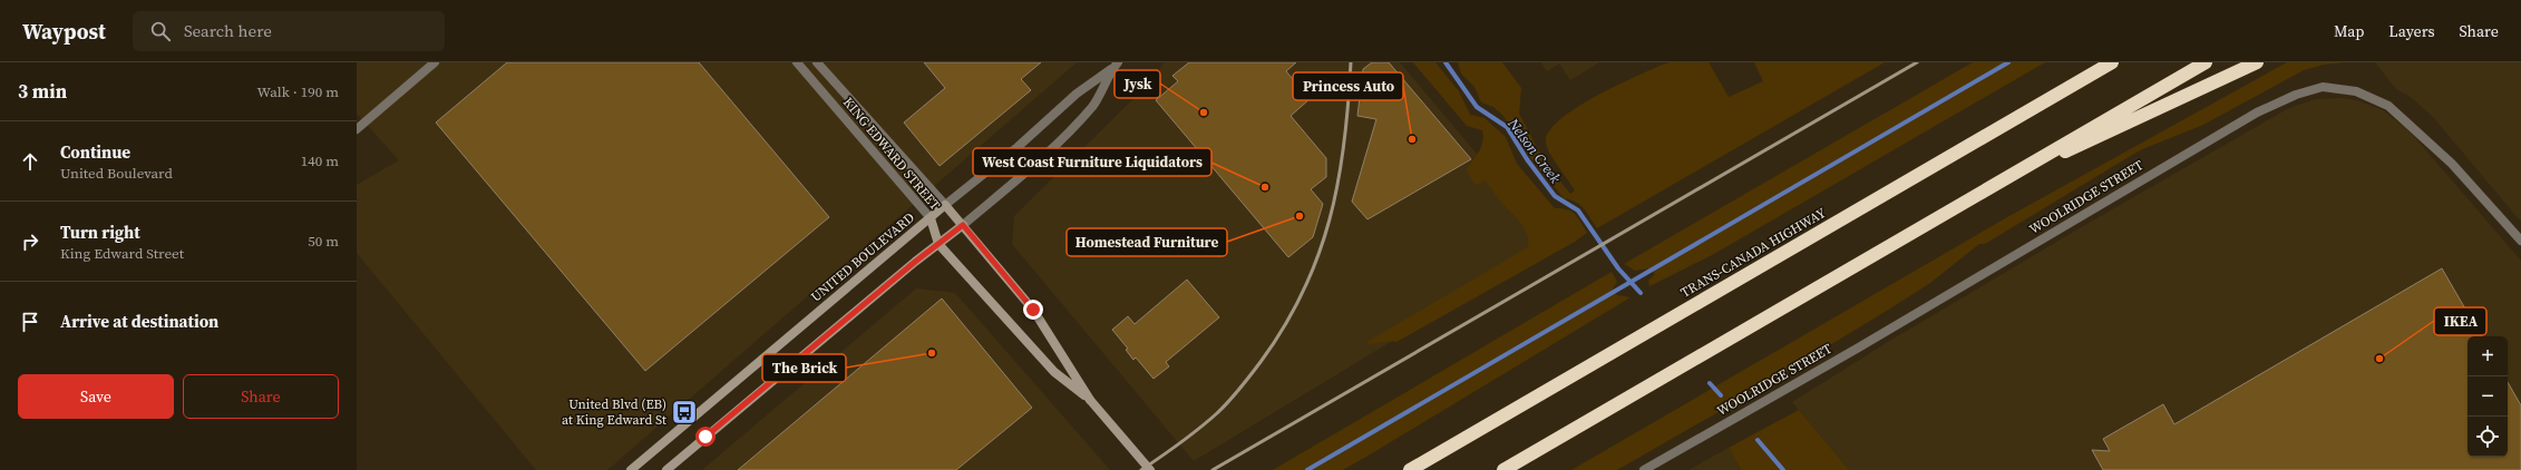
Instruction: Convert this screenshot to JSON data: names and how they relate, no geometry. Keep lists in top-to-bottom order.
{
  "streets": {
    "highway": ["TRANS-CANADA HIGHWAY"],
    "main road": ["KING EDWARD STREET", "UNITED BOULEVARD"],
    "street": ["WOOLRIDGE STREET"]
  },
  "crossings": [
    ["KING EDWARD STREET", "UNITED BOULEVARD"]
  ],
  "water": ["Nelson Creek"],
  "places": {
    "other": [
      "Jysk",
      "Princess Auto",
      "West Coast Furniture Liquidators",
      "Homestead Furniture",
      "The Brick",
      "IKEA"
    ],
    "bus stop": ["United Blvd (EB) at King Edward St"]
  },
  "page": {
    "header": "Waypost",
    "search": "Search here",
    "nav": ["Map", "Layers", "Share"],
    "heading": ["3 min", "Walk · 190 m"],
    "list": [
      ["Continue", "United Boulevard", "140 m"],
      ["Turn right", "King Edward Street", "50 m"],
      "Arrive at destination"
    ],
    "map_buttons": ["+", "−"],
    "buttons": ["Save", "Share"]
  }
}
